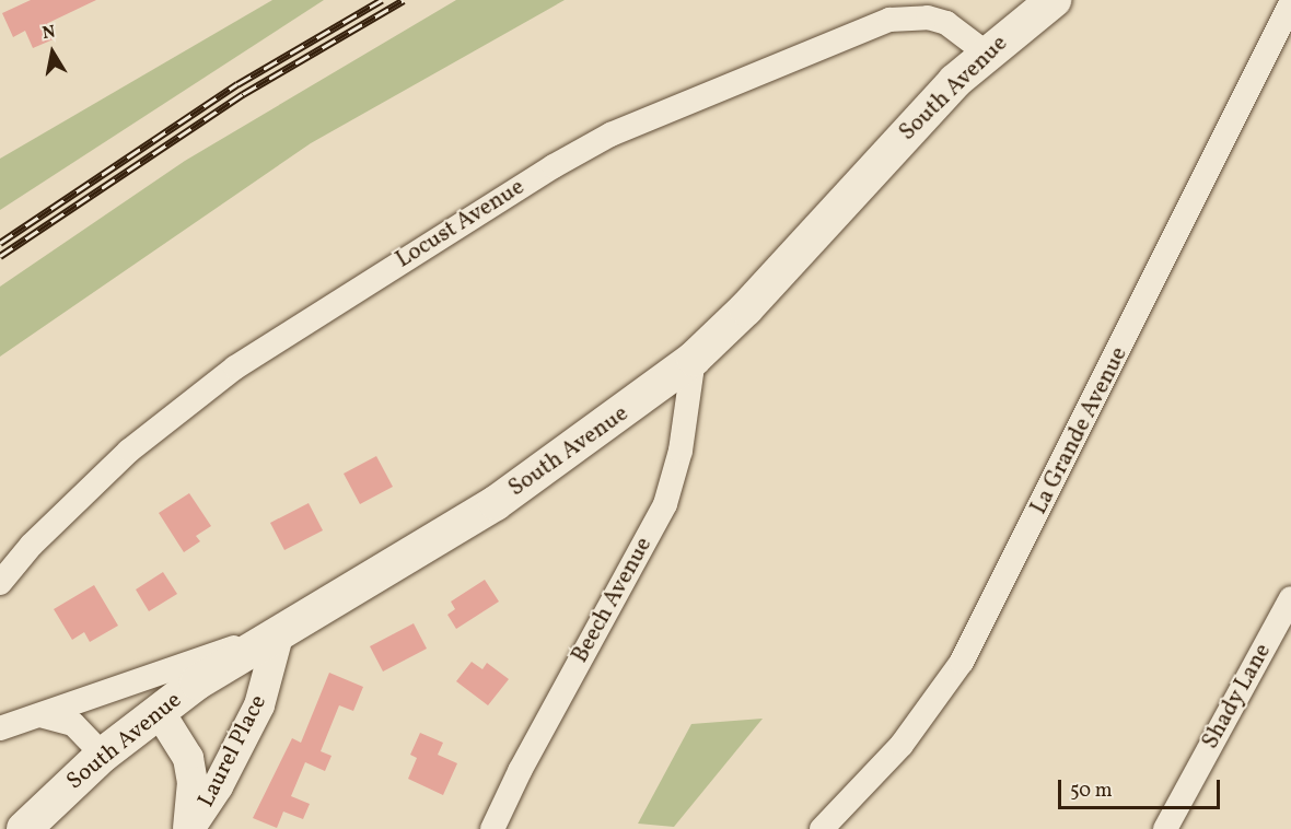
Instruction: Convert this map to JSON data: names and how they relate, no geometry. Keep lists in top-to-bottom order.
{
  "streets": {
    "main road": ["South Avenue"],
    "street": [
      "Locust Avenue",
      "La Grande Avenue",
      "Beech Avenue",
      "Shady Lane",
      "Laurel Place"
    ]
  },
  "crossings": [
    ["South Avenue", "Locust Avenue"],
    ["South Avenue", "Beech Avenue"],
    ["South Avenue", "Laurel Place"]
  ],
  "scale_bar": "50 m",
  "north": "top"
}
